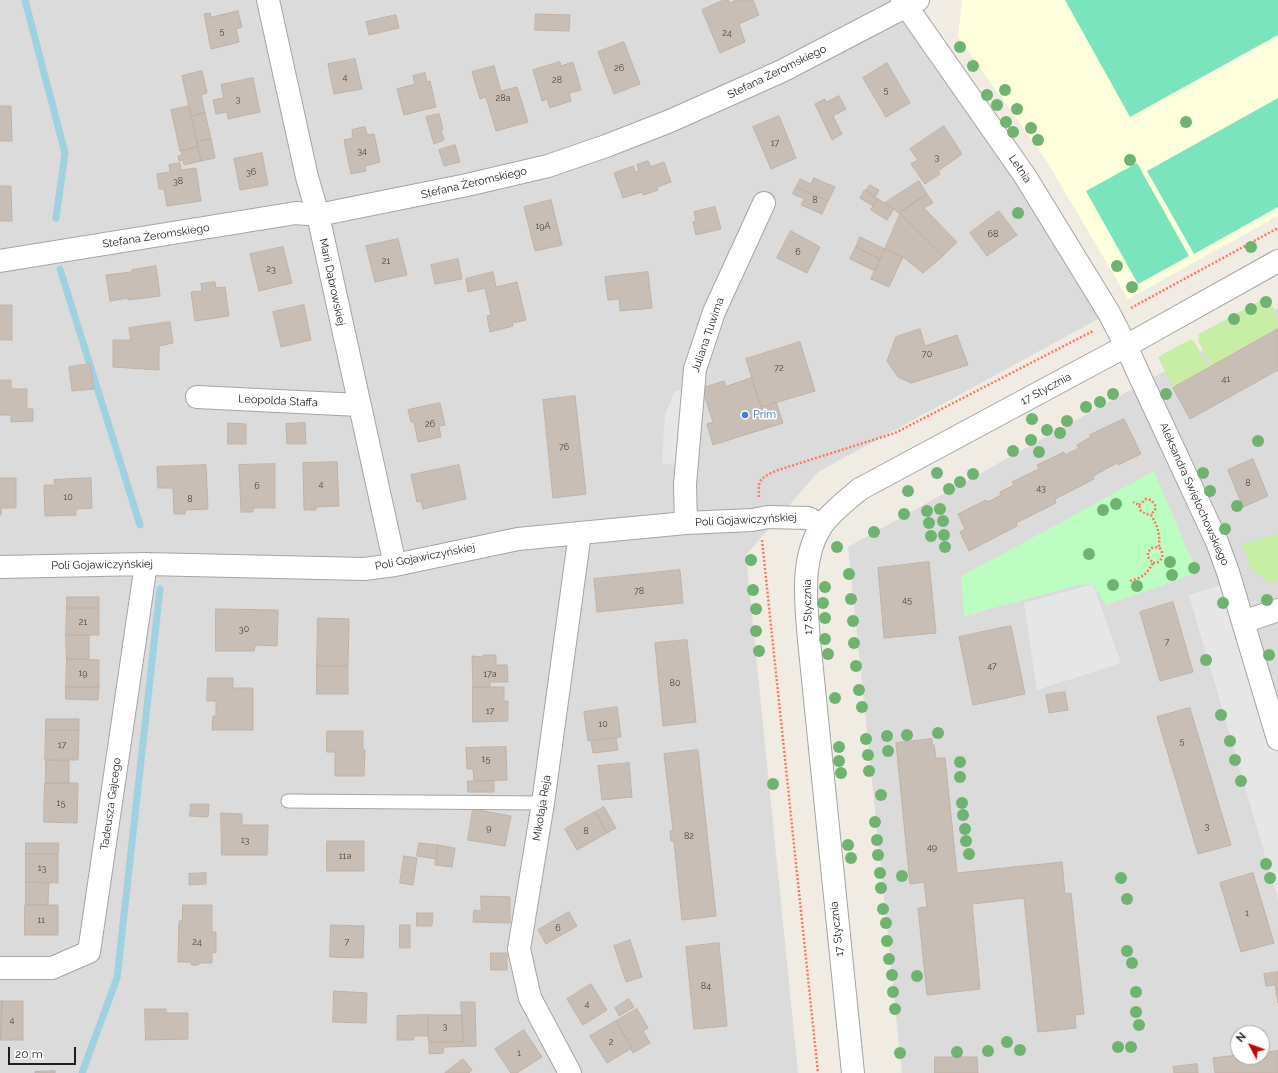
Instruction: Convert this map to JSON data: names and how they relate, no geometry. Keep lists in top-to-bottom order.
{
  "streets": {
    "street": [
      "Stefana Żeromskiego",
      "Letnia",
      "Marii Dąbrowskiej",
      "Juliana Tuwima",
      "17 Stycznia",
      "Leopolda Staffa",
      "Aleksandra Świętochowskiego",
      "Poli Gojawiczyńskiej",
      "Tadeusza Gajcego",
      "Mikołaja Reja"
    ]
  },
  "crossings": [
    ["Stefana Żeromskiego", "Letnia"],
    ["Stefana Żeromskiego", "Marii Dąbrowskiej"],
    ["Letnia", "17 Stycznia"],
    ["Letnia", "Aleksandra Świętochowskiego"],
    ["Marii Dąbrowskiej", "Leopolda Staffa"],
    ["Marii Dąbrowskiej", "Poli Gojawiczyńskiej"],
    ["Juliana Tuwima", "Poli Gojawiczyńskiej"],
    ["17 Stycznia", "Aleksandra Świętochowskiego"],
    ["17 Stycznia", "Poli Gojawiczyńskiej"],
    ["Poli Gojawiczyńskiej", "Tadeusza Gajcego"],
    ["Poli Gojawiczyńskiej", "Mikołaja Reja"]
  ],
  "places": ["Prim"],
  "house_numbers": [
    "5",
    "24",
    "26",
    "4",
    "28",
    "5",
    "28a",
    "3",
    "17",
    "34",
    "3",
    "36",
    "38",
    "8",
    "19A",
    "68",
    "6",
    "21",
    "23",
    "70",
    "72",
    "41",
    "26",
    "76",
    "8",
    "4",
    "6",
    "43",
    "10",
    "8",
    "78",
    "45",
    "21",
    "30",
    "7",
    "47",
    "19",
    "17a",
    "80",
    "17",
    "10",
    "5",
    "17",
    "15",
    "15",
    "3",
    "9",
    "8",
    "82",
    "13",
    "49",
    "11a",
    "13",
    "1",
    "11",
    "6",
    "24",
    "7",
    "84",
    "4",
    "4",
    "3",
    "2",
    "1"
  ],
  "scale_bar": "20 m",
  "north": "top left"
}
